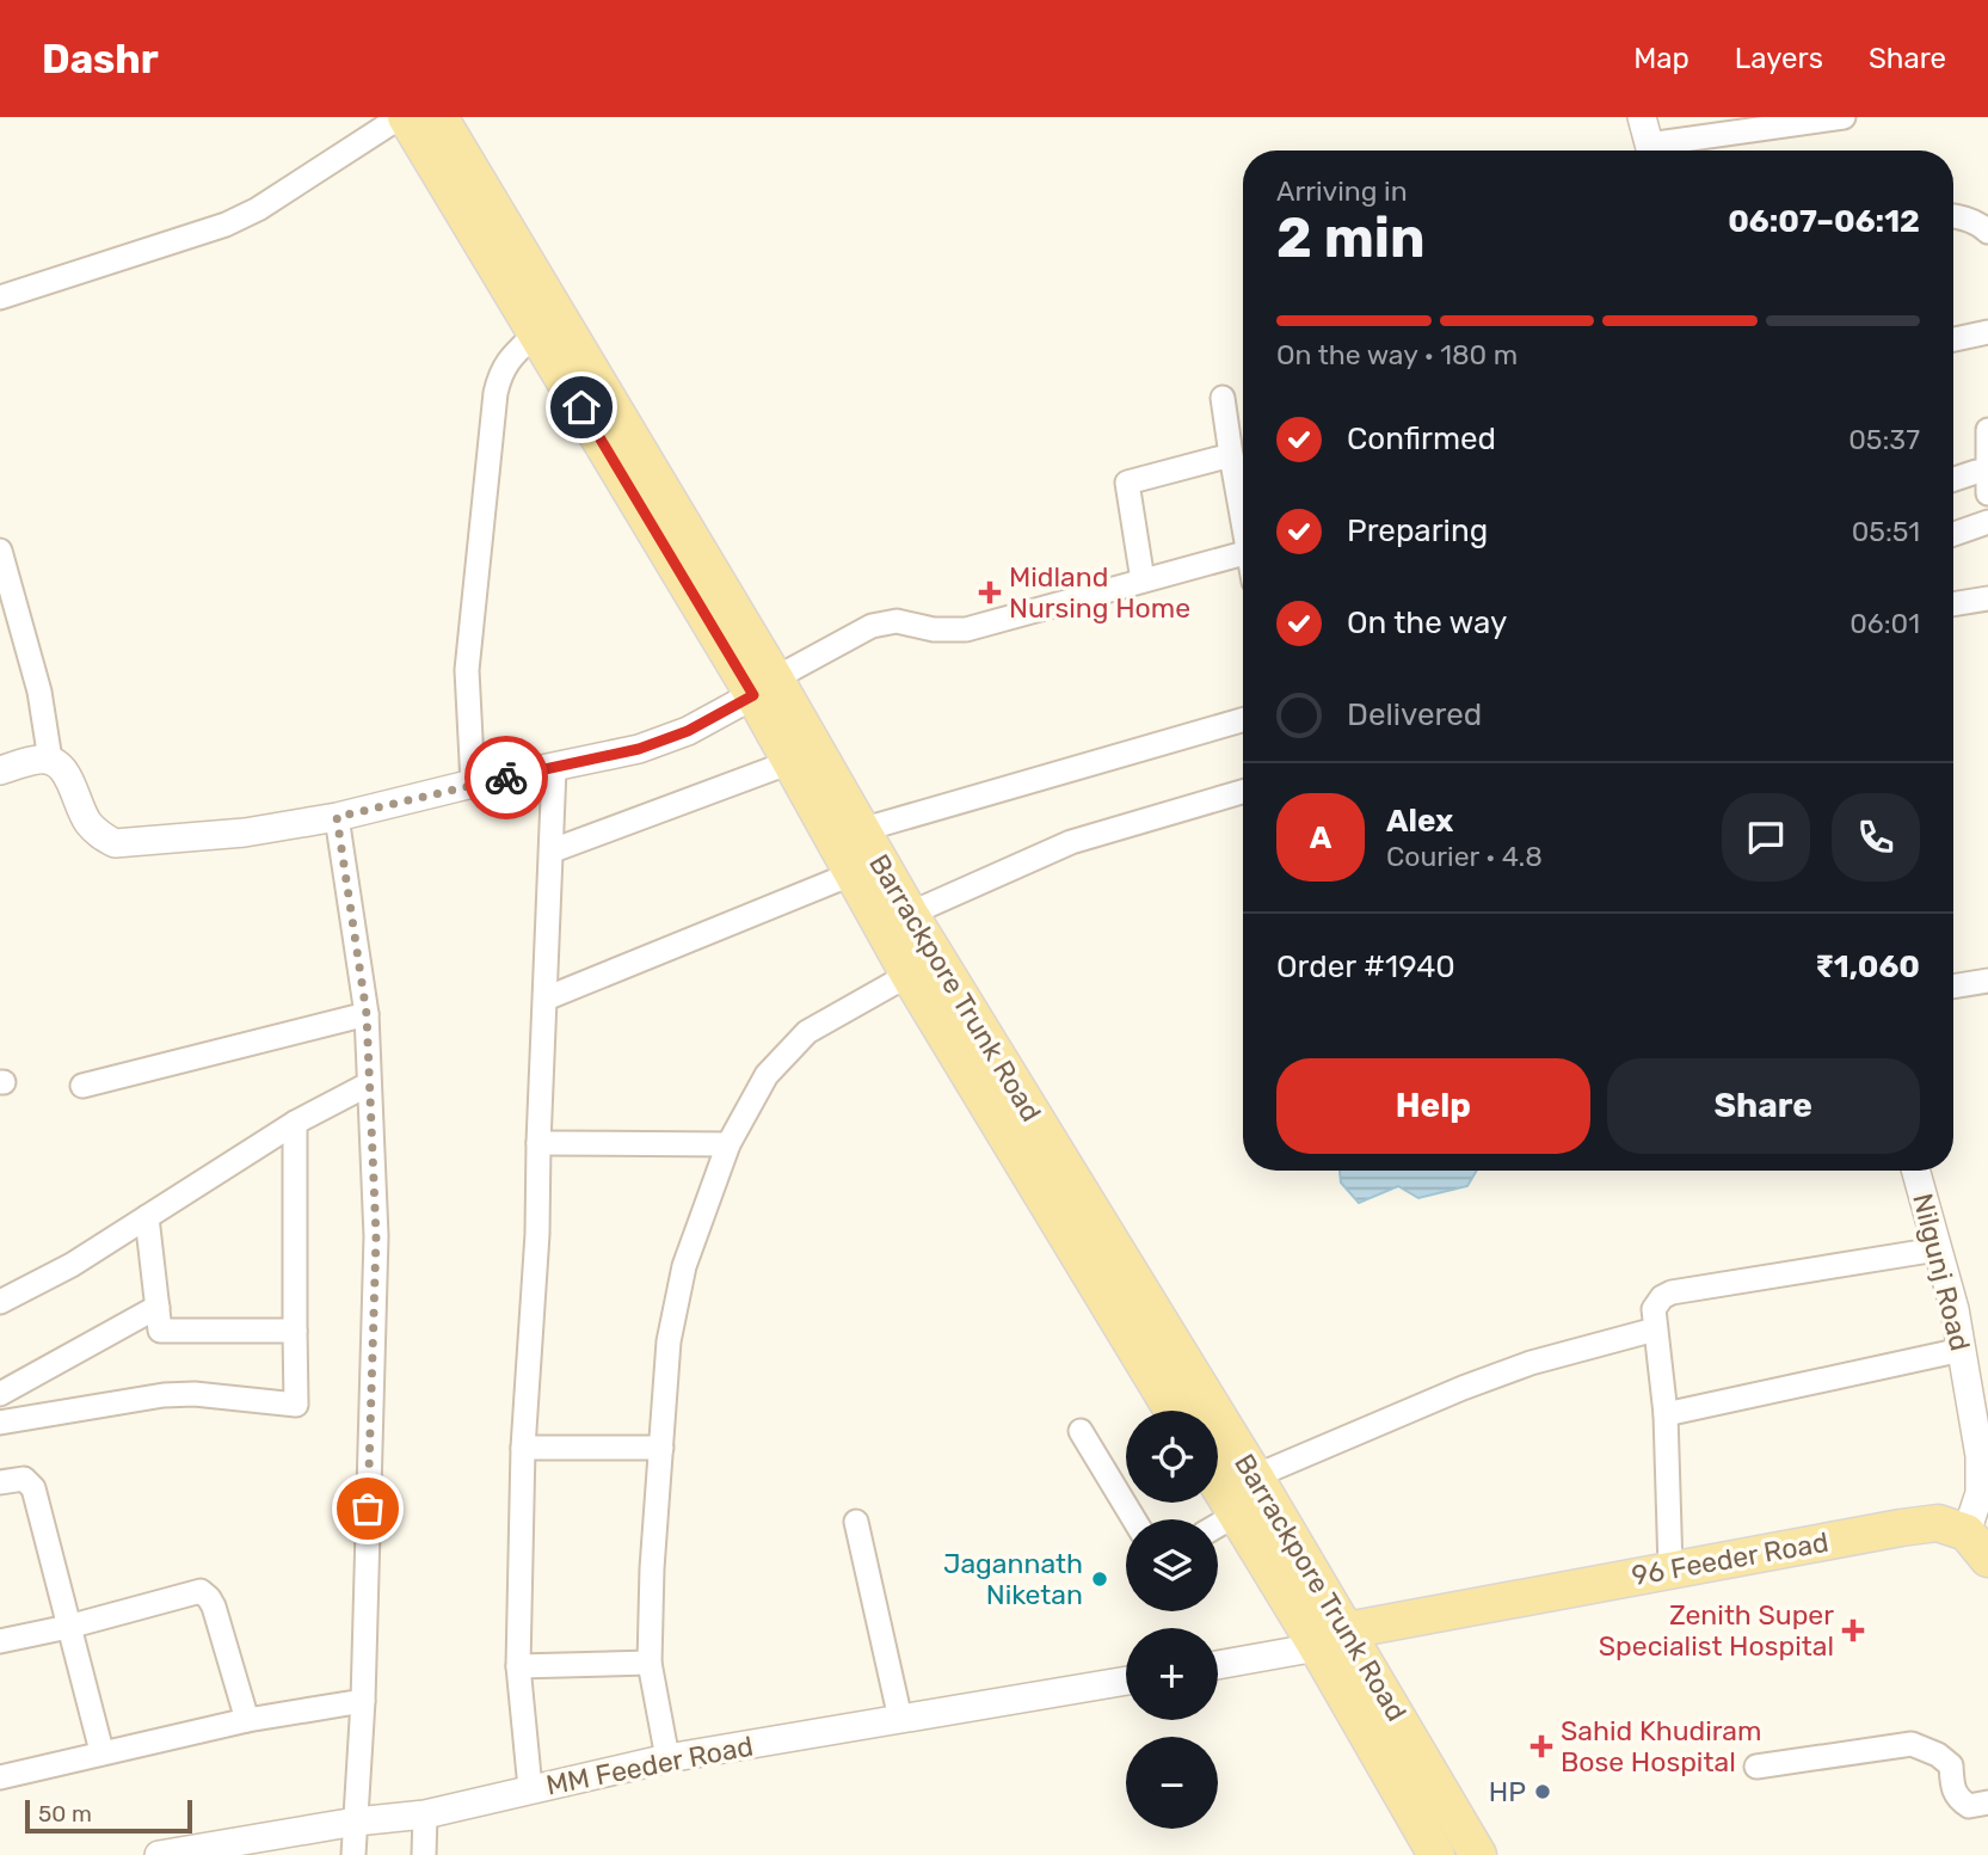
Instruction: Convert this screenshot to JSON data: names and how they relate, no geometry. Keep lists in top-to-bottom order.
{
  "streets": {
    "main road": ["Barrackpore Trunk Road", "96 Feeder Road"],
    "street": ["Nilgunj Road", "MM Feeder Road"]
  },
  "crossings": [
    ["Barrackpore Trunk Road", "96 Feeder Road"],
    ["Nilgunj Road", "96 Feeder Road"]
  ],
  "places": {
    "health": ["Midland Nursing Home", "Zenith Super Specialist Hospital", "Sahid Khudiram Bose Hospital"],
    "other": ["Jagannath Niketan", "HP"]
  },
  "scale_bar": "50 m",
  "page": {
    "header": "Dashr",
    "nav": ["Map", "Layers", "Share"],
    "heading": ["2 min", "Arriving in", "06:07–06:12"],
    "panel": [
      "Alex",
      "Courier · 4.8",
      "Order #1940",
      "₹1,060"
    ],
    "bar": "On the way · 180 m",
    "list": [
      ["Confirmed", "05:37"],
      ["Preparing", "05:51"],
      ["On the way", "06:01"],
      "Delivered"
    ],
    "round": "A",
    "buttons": ["Help", "Share"],
    "map_buttons": ["+", "−"],
    "scale": "50 m"
  }
}
